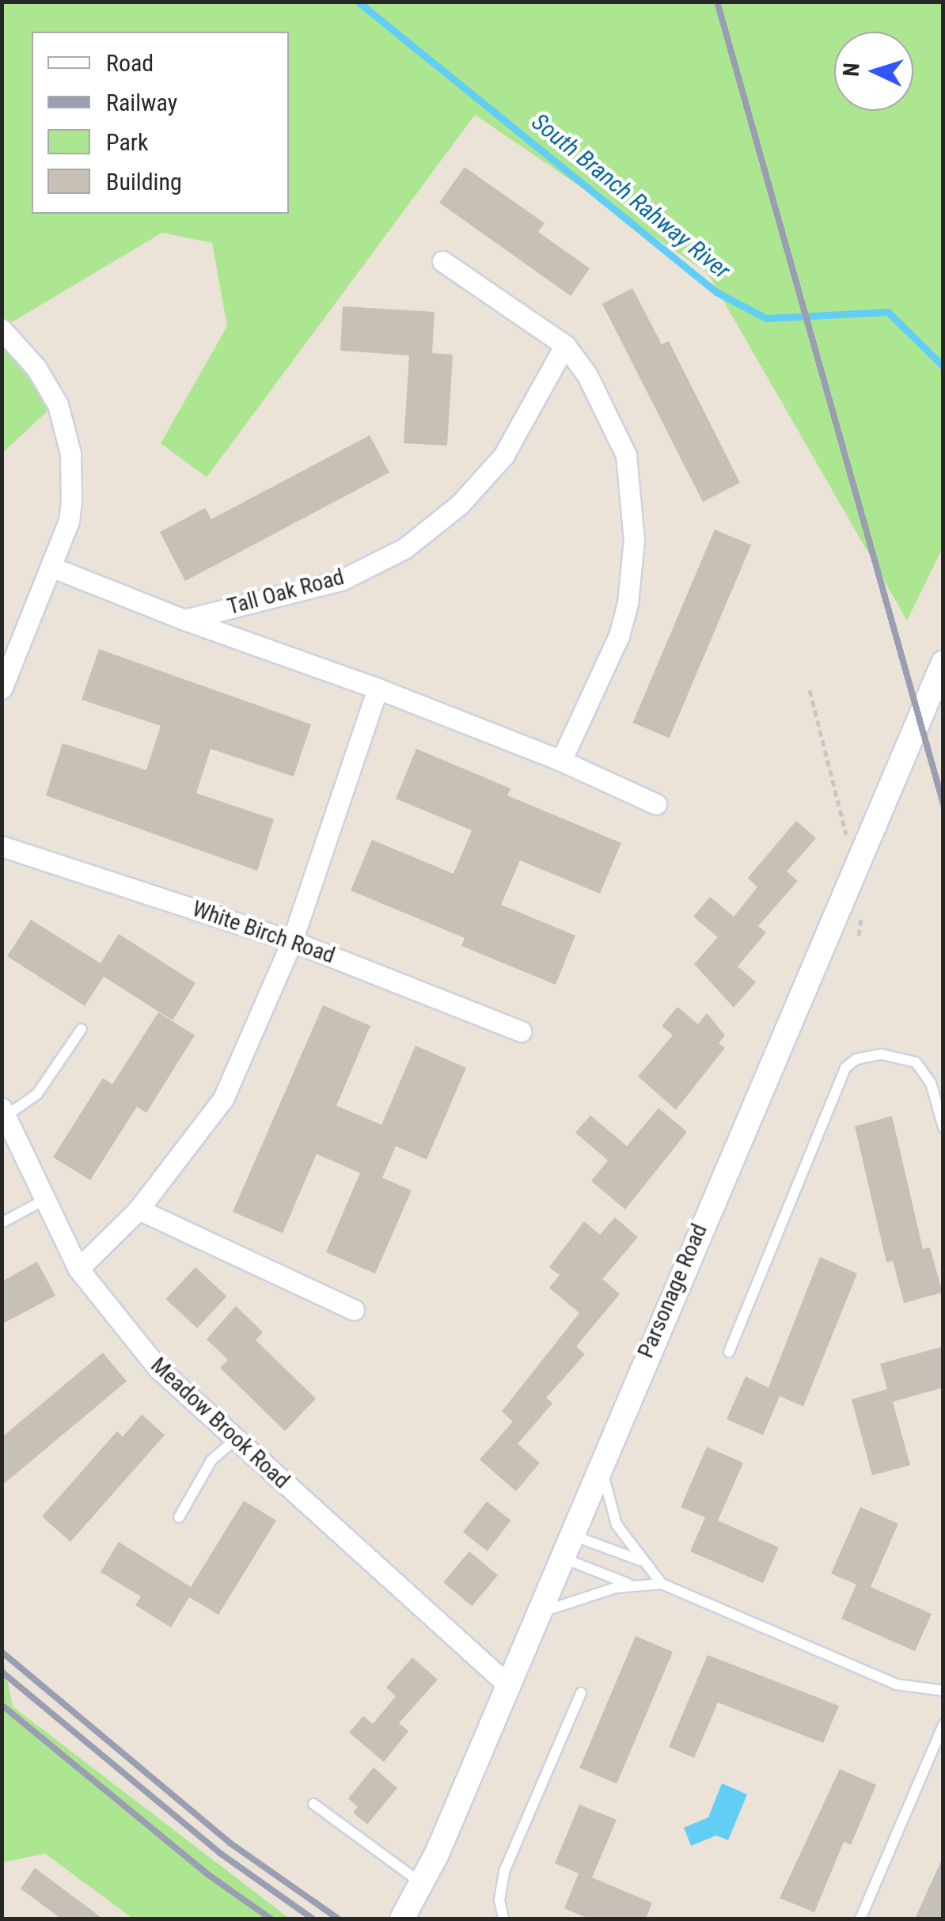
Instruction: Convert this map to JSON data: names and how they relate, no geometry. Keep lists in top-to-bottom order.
{
  "streets": {
    "street": [
      "Tall Oak Road",
      "White Birch Road",
      "Parsonage Road",
      "Meadow Brook Road"
    ]
  },
  "crossings": [
    ["Parsonage Road", "Meadow Brook Road"]
  ],
  "water": ["South Branch Rahway River"],
  "legend": [
    "Road",
    "Railway",
    "Park",
    "Building"
  ],
  "north": "left"
}
